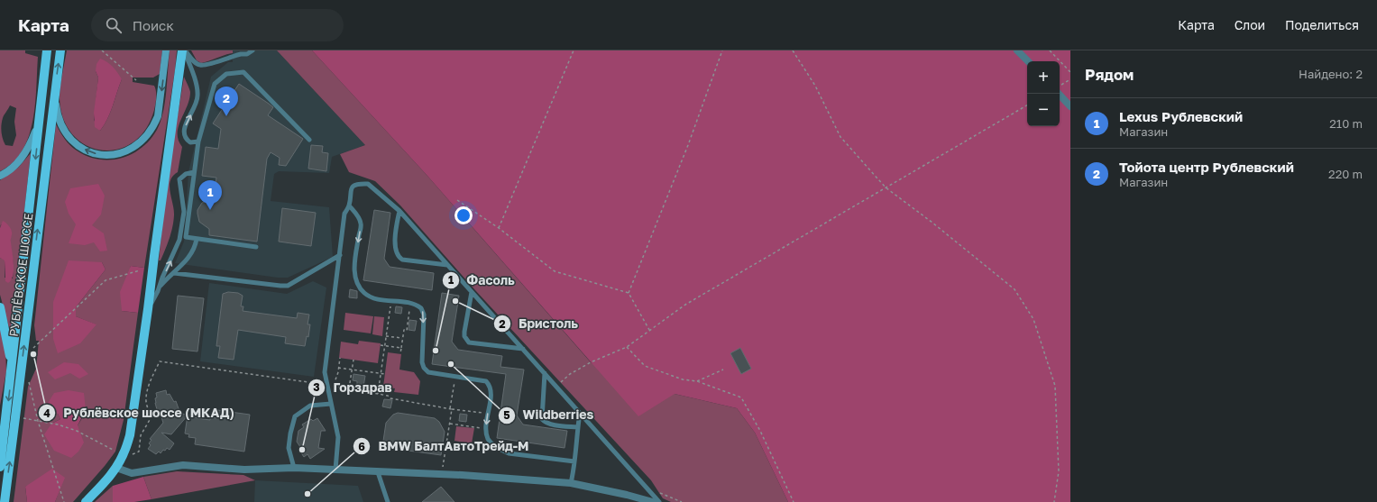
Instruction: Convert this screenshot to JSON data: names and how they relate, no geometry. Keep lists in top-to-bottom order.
{
  "streets": {
    "main road": ["РУБЛЁВСКОЕ ШОССЕ"]
  },
  "places": [
    "Бристоль",
    "Фасоль",
    "Рублёвское шоссе (МКАД)",
    "Wildberries",
    "Горздрав",
    "BMW БалтАвтоТрейд-М"
  ],
  "page": {
    "header": "Карта",
    "search": "Поиск",
    "nav": ["Карта", "Слои", "Поделиться"],
    "heading": ["Рядом", "Найдено: 2"],
    "map_buttons": ["+", "−"],
    "pins": ["2", "1"],
    "list": [
      {
        "mark": "1",
        "name": "Lexus Рублевский",
        "note": "Магазин",
        "value": "210 m"
      },
      {
        "mark": "2",
        "name": "Тойота центр Рублевский",
        "note": "Магазин",
        "value": "220 m"
      }
    ]
  }
}
